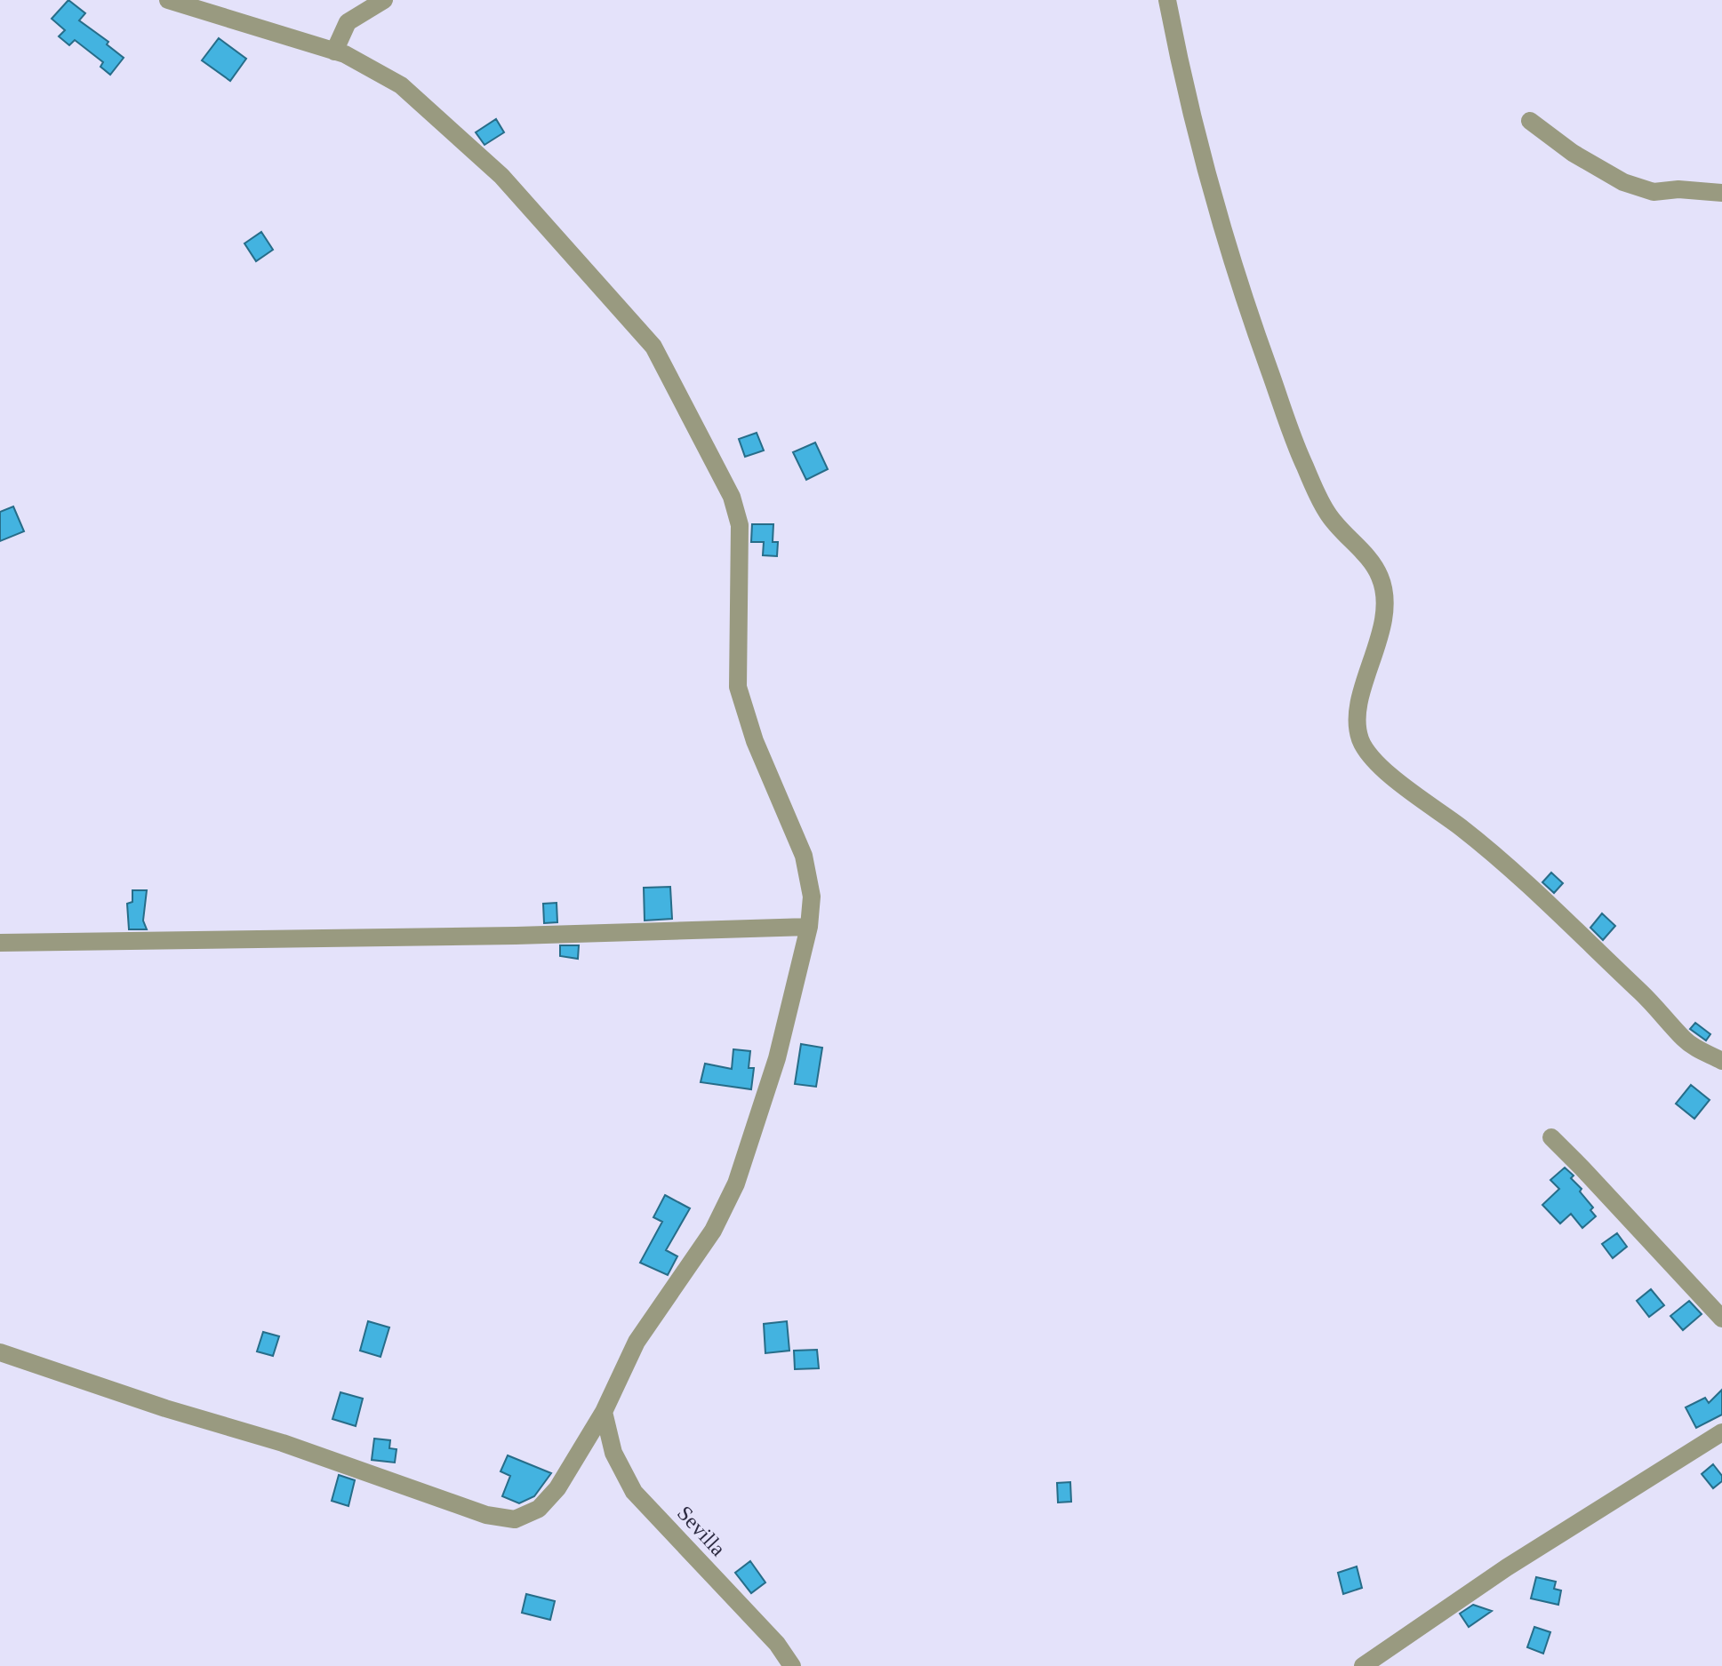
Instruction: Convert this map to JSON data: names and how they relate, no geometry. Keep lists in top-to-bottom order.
{
  "streets": {
    "street": ["Sevilla"]
  }
}
